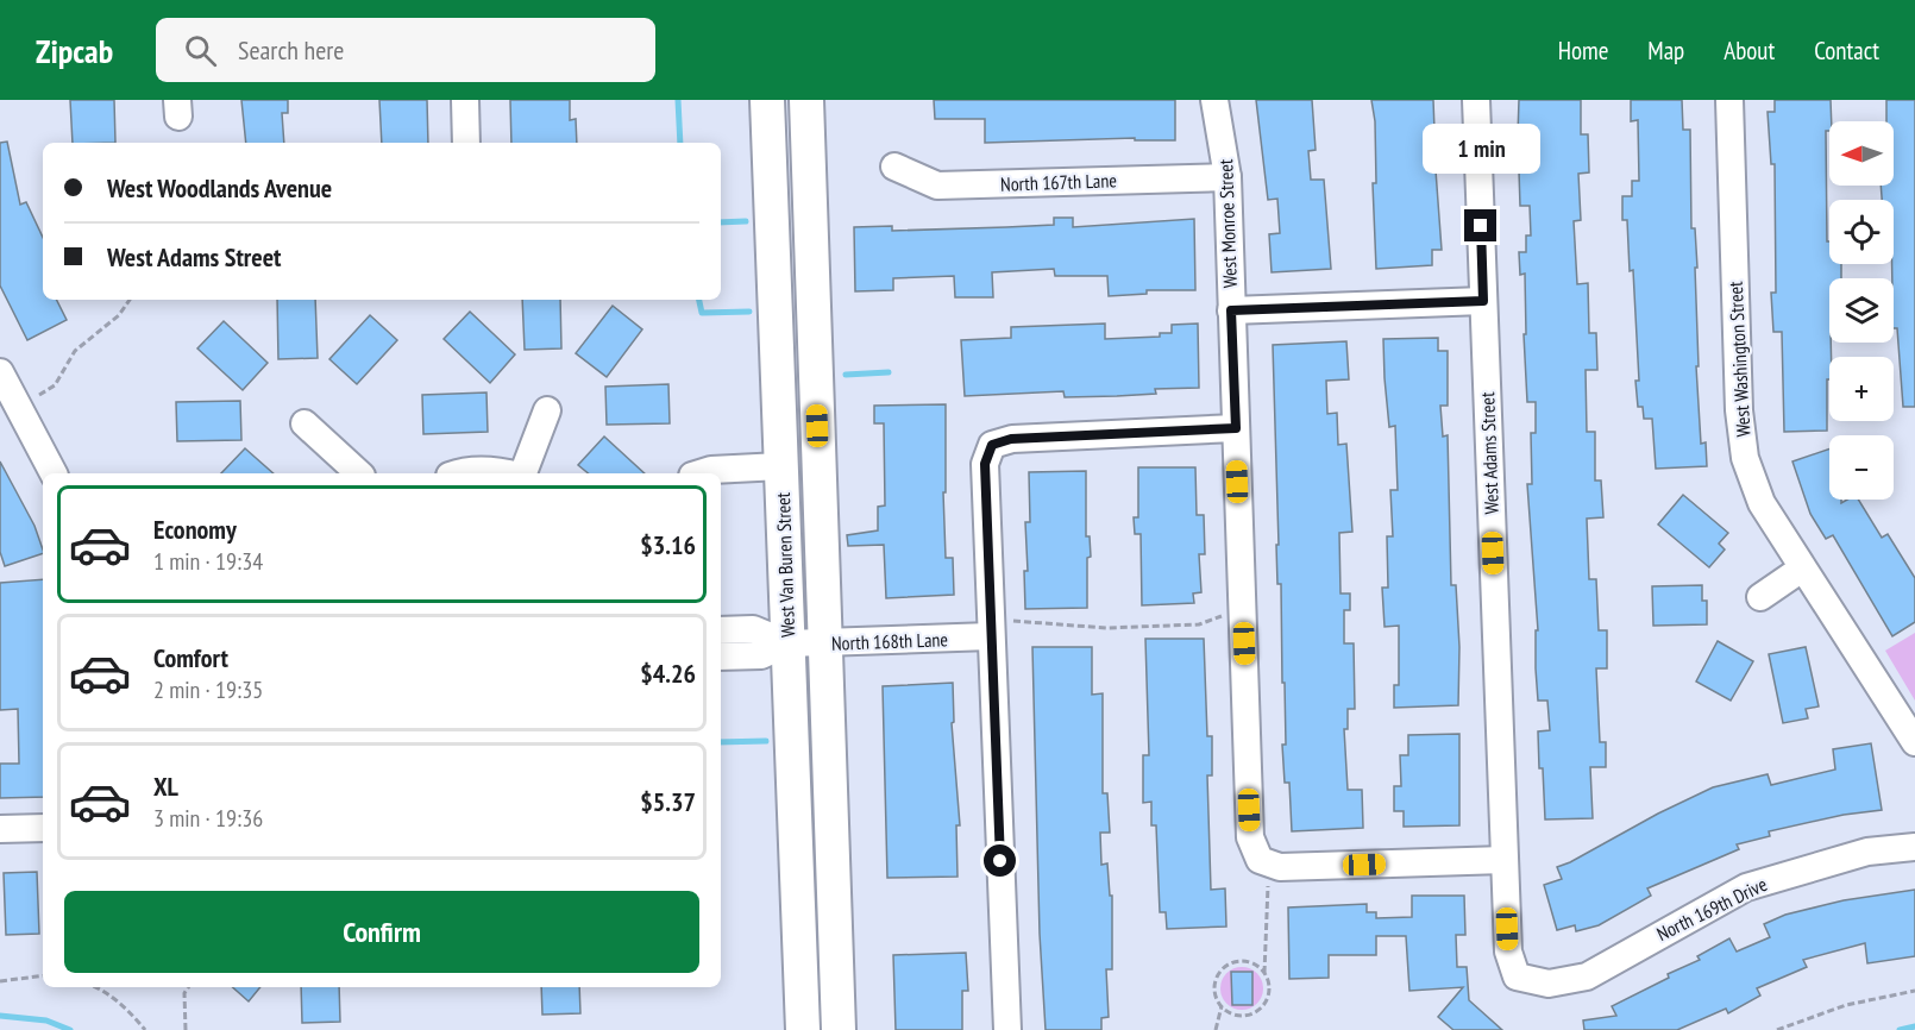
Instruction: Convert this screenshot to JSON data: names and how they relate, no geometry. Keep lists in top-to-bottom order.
{
  "streets": {
    "main road": ["West Van Buren Street"],
    "street": [
      "North 167th Lane",
      "West Monroe Street",
      "West Washington Street",
      "West Adams Street",
      "North 168th Lane",
      "North 169th Drive"
    ]
  },
  "crossings": [
    ["North 167th Lane", "West Monroe Street"],
    ["West Adams Street", "North 169th Drive"],
    ["West Van Buren Street", "North 168th Lane"]
  ],
  "north": "left",
  "page": {
    "header": "Zipcab",
    "search": "Search here",
    "nav": [
      "Home",
      "Map",
      "About",
      "Contact"
    ],
    "map_buttons": ["+", "−"],
    "bubble": "1 min",
    "banner": ["West Woodlands Avenue", "West Adams Street"],
    "list": [
      {
        "name": "Economy",
        "note": "1 min · 19:34",
        "value": "$3.16"
      },
      {
        "name": "Comfort",
        "note": "2 min · 19:35",
        "value": "$4.26"
      },
      {
        "name": "XL",
        "note": "3 min · 19:36",
        "value": "$5.37"
      }
    ],
    "buttons": "Confirm"
  }
}
